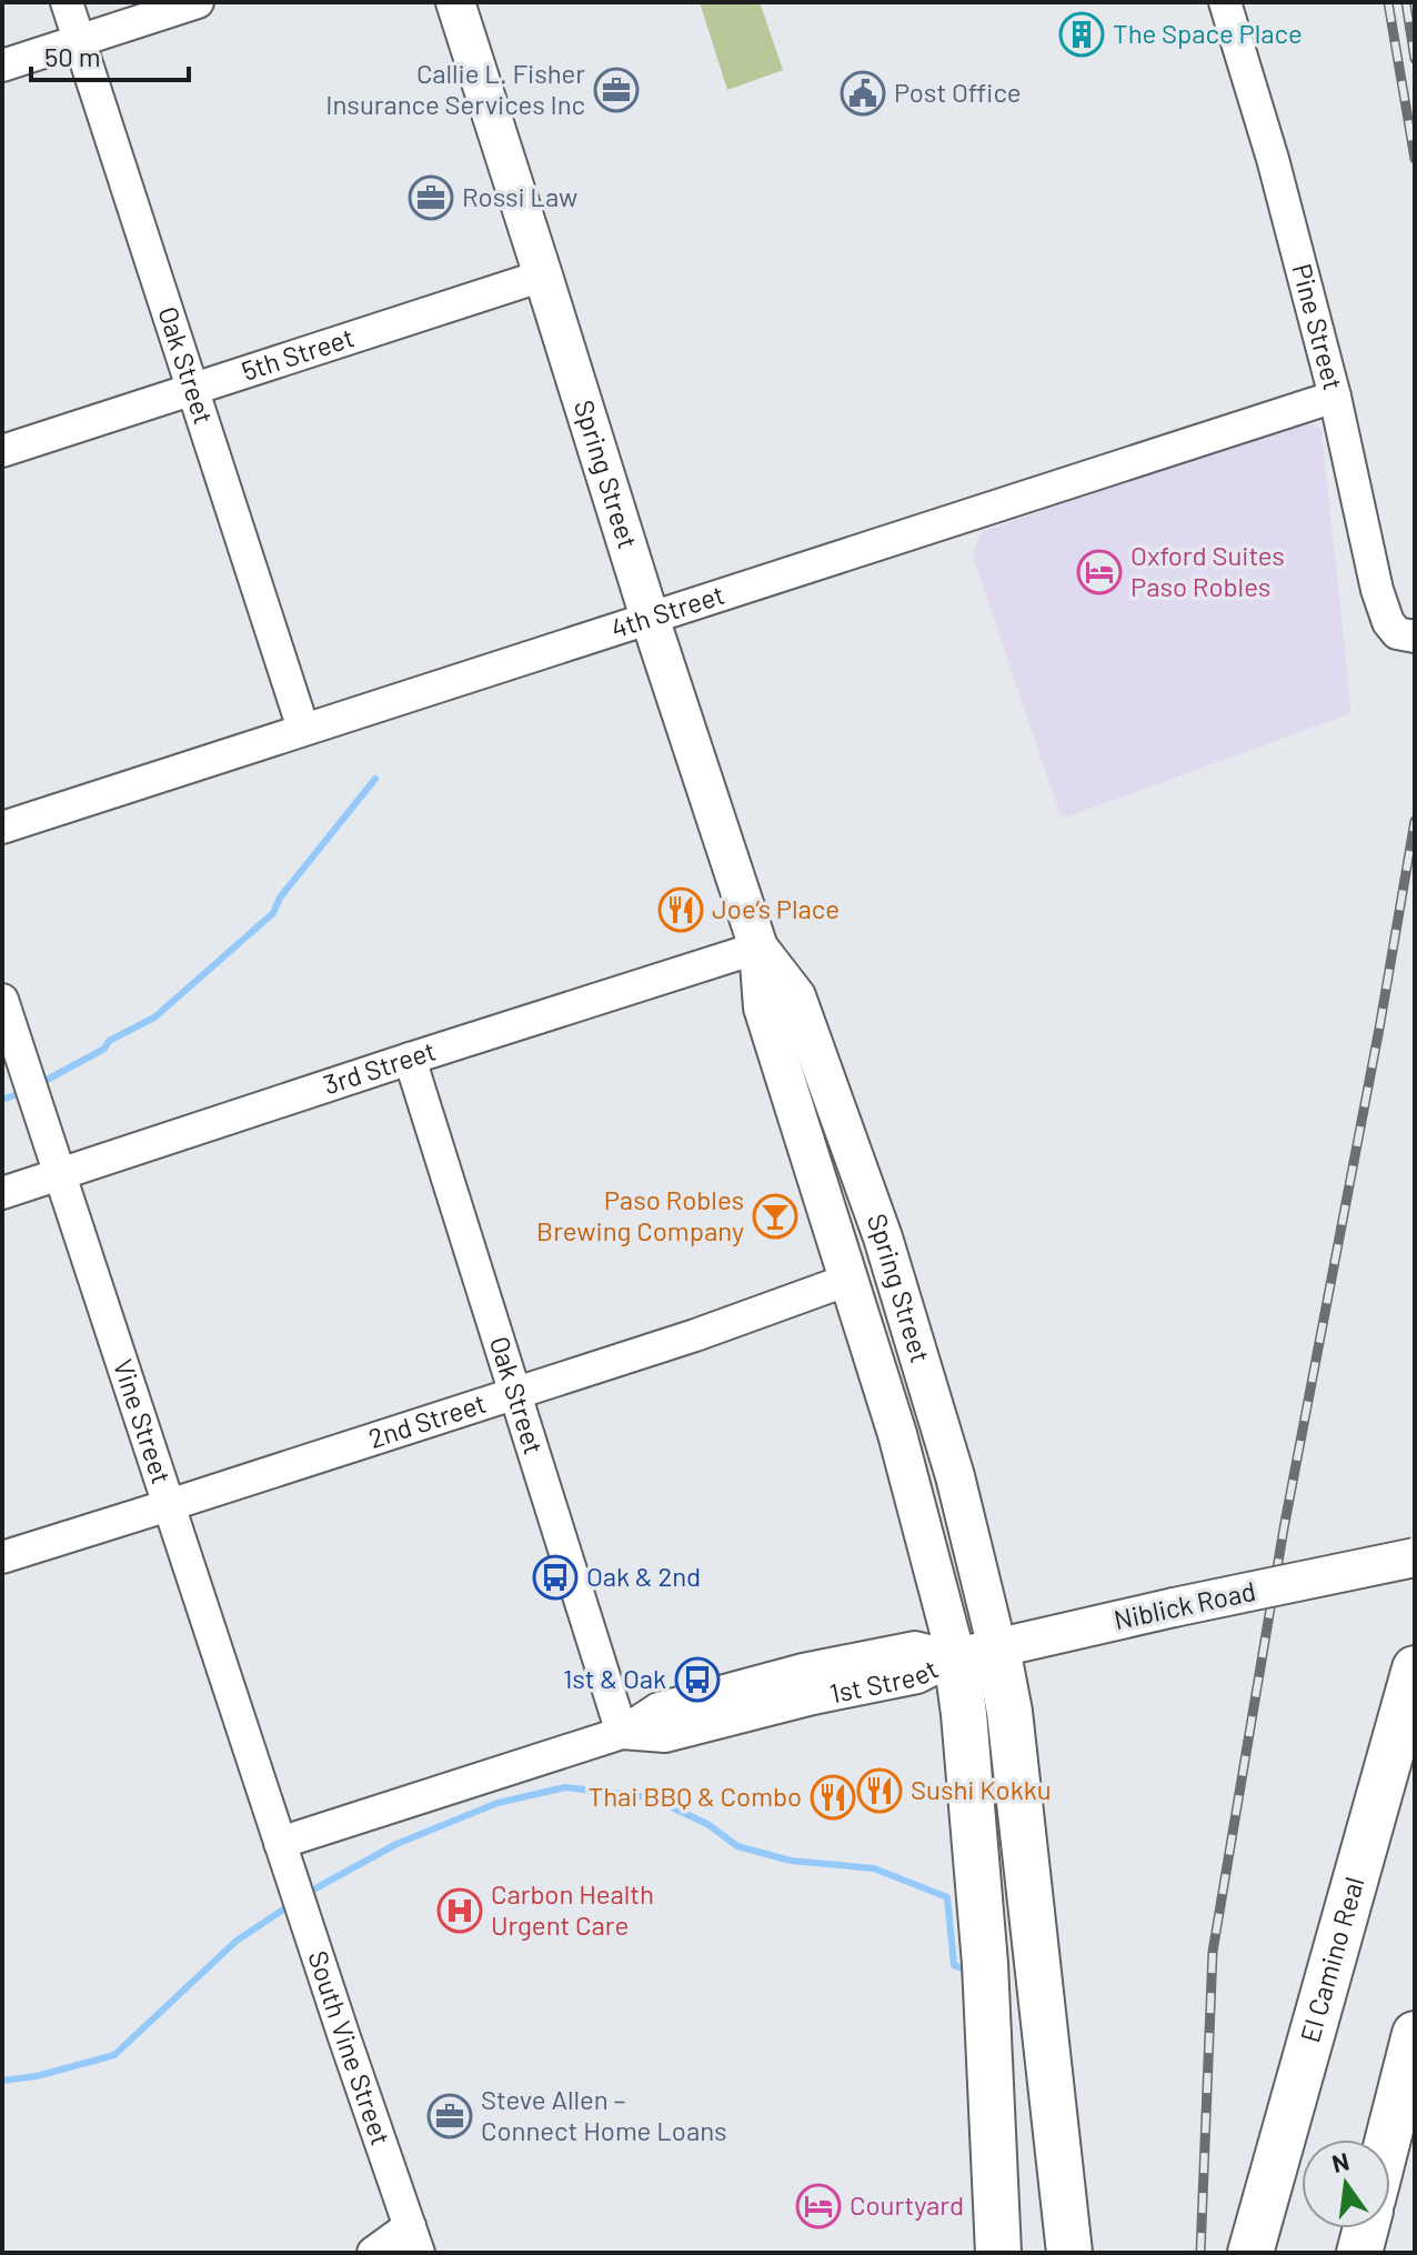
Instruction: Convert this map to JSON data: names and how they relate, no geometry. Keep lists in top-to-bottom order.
{
  "streets": {
    "highway": ["El Camino Real"],
    "main road": ["Spring Street", "Niblick Road"],
    "street": [
      "Pine Street",
      "5th Street",
      "Oak Street",
      "4th Street",
      "3rd Street",
      "Vine Street",
      "2nd Street",
      "1st Street",
      "South Vine Street"
    ]
  },
  "crossings": [
    ["Pine Street", "4th Street"],
    ["5th Street", "Oak Street"],
    ["5th Street", "Spring Street"],
    ["Oak Street", "4th Street"],
    ["Oak Street", "3rd Street"],
    ["Oak Street", "2nd Street"],
    ["Oak Street", "1st Street"],
    ["Spring Street", "4th Street"],
    ["Spring Street", "3rd Street"],
    ["Spring Street", "2nd Street"],
    ["Spring Street", "Niblick Road"],
    ["Spring Street", "1st Street"],
    ["3rd Street", "Vine Street"],
    ["Vine Street", "2nd Street"],
    ["Vine Street", "1st Street"],
    ["Vine Street", "South Vine Street"],
    ["Niblick Road", "1st Street"],
    ["1st Street", "South Vine Street"]
  ],
  "places": {
    "building": ["The Space Place"],
    "office": ["Callie L. Fisher Insurance Services Inc", "Rossi Law", "Steve Allen – Connect Home Loans"],
    "public building": ["Post Office"],
    "hotel": ["Oxford Suites Paso Robles", "Courtyard"],
    "restaurant": ["Joe’s Place", "Sushi Kokku", "Thai BBQ & Combo"],
    "bar": ["Paso Robles Brewing Company"],
    "bus stop": ["Oak & 2nd", "1st & Oak"],
    "hospital": ["Carbon Health Urgent Care"]
  },
  "scale_bar": "50 m",
  "north": "top"
}
